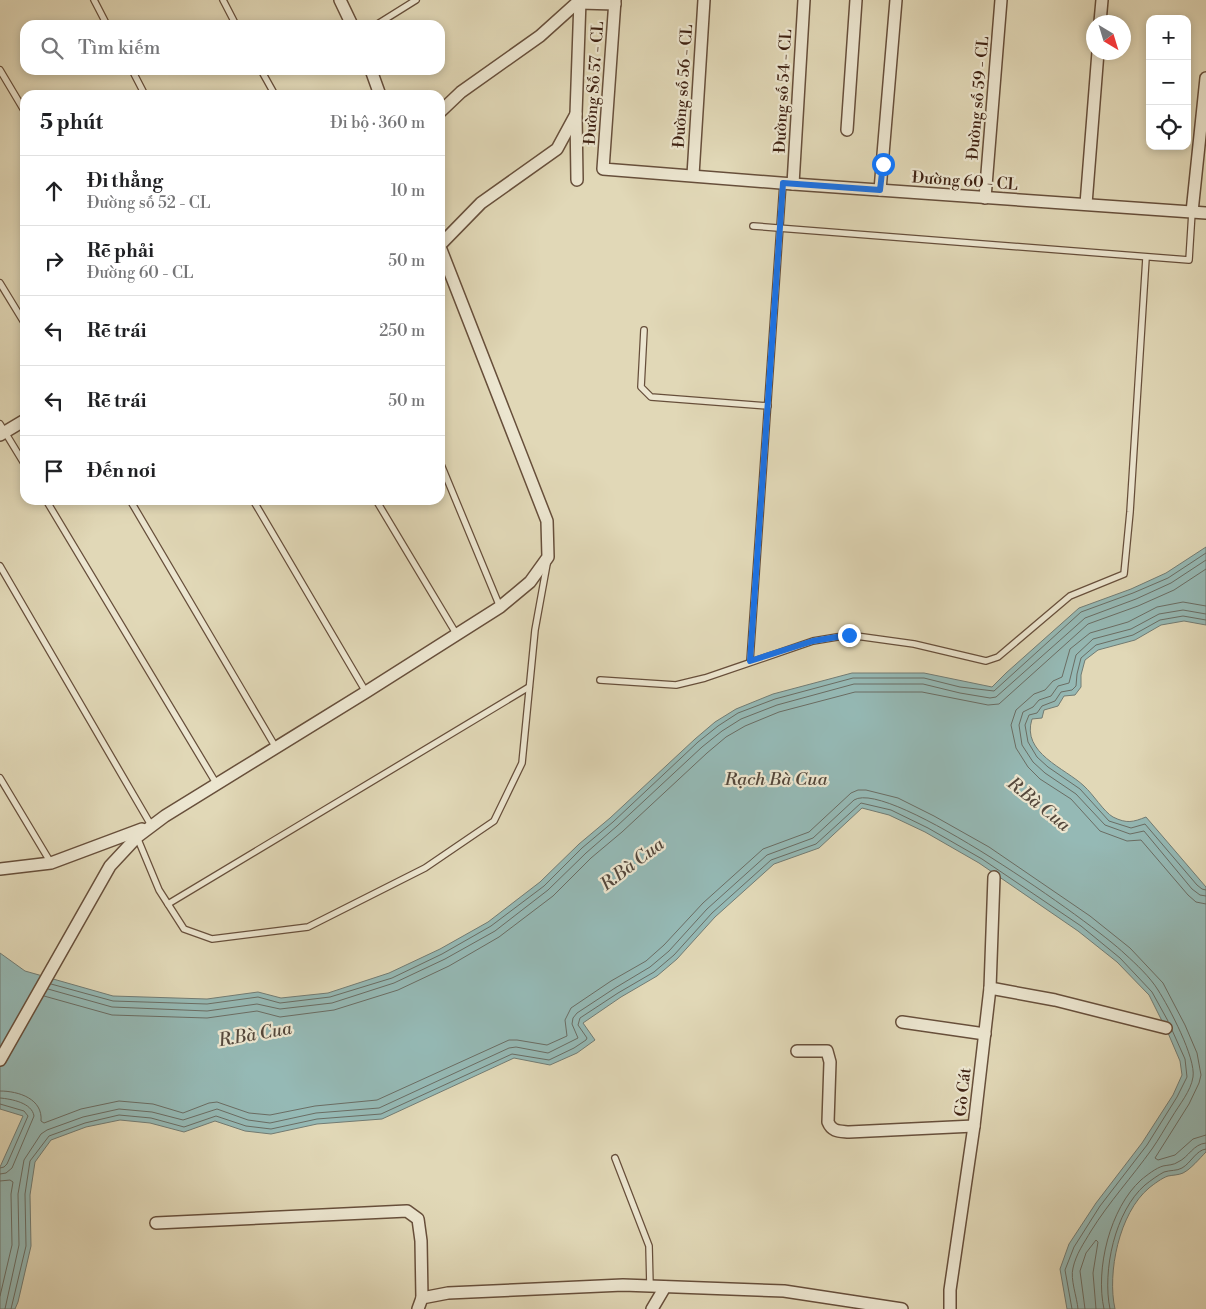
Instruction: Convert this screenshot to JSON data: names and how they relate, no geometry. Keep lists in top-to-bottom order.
{
  "streets": {
    "street": [
      "Đường Số 57 - CL",
      "Đường số 56 - CL",
      "Đường số 54 - CL",
      "Đường số 59 - CL",
      "Đường 60 - CL",
      "Gò Cát"
    ]
  },
  "crossings": [
    ["Đường Số 57 - CL", "Đường 60 - CL"],
    ["Đường số 56 - CL", "Đường 60 - CL"],
    ["Đường số 54 - CL", "Đường 60 - CL"],
    ["Đường số 59 - CL", "Đường 60 - CL"]
  ],
  "water": ["Rạch Bà Cua", "R.Bà Cua"],
  "north": "bottom right",
  "page": {
    "map_buttons": ["+", "−"],
    "search": "Tìm kiếm",
    "heading": ["5 phút", "Đi bộ · 360 m"],
    "list": [
      ["Đi thẳng", "Đường số 52 - CL", "10 m"],
      ["Rẽ phải", "Đường 60 - CL", "50 m"],
      ["Rẽ trái", "250 m"],
      ["Rẽ trái", "50 m"],
      "Đến nơi"
    ]
  }
}
